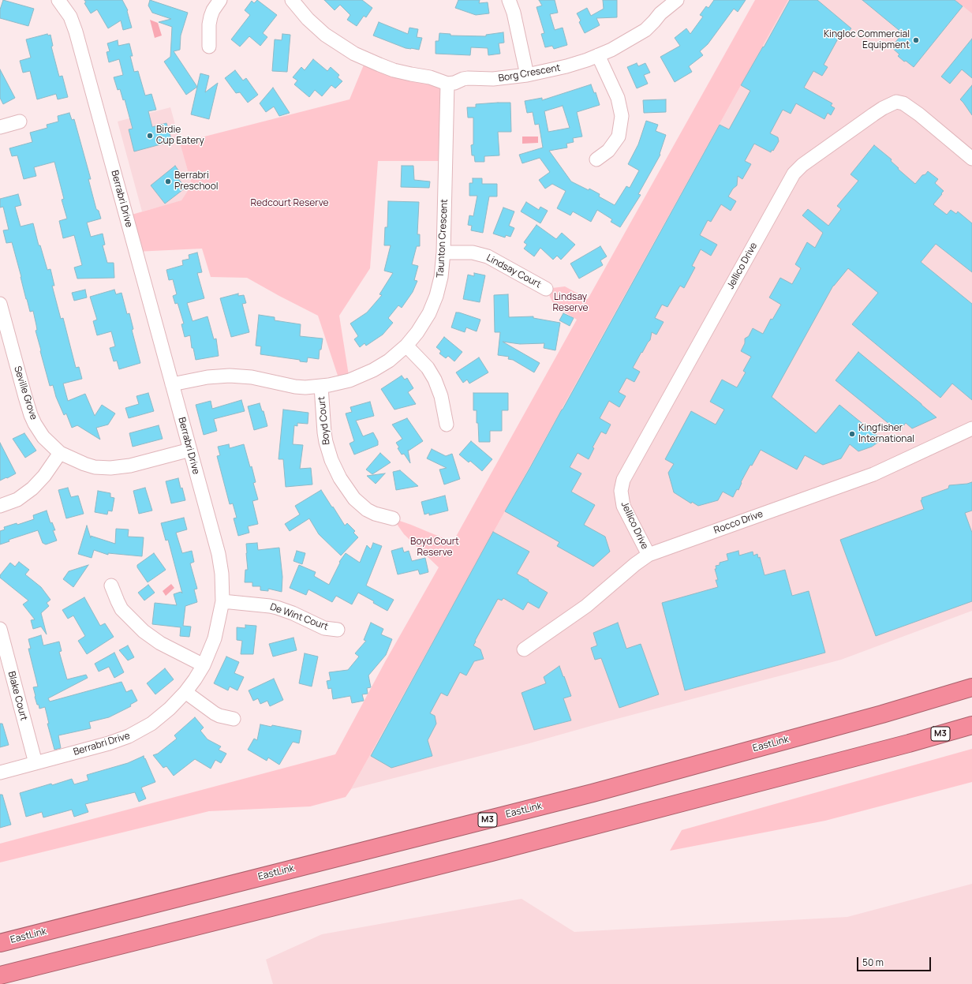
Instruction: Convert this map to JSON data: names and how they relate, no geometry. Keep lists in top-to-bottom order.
{
  "streets": {
    "highway": ["M3", "EastLink"],
    "street": [
      "Borg Crescent",
      "Berrabri Drive",
      "Taunton Crescent",
      "Jellico Drive",
      "Lindsay Court",
      "Seville Grove",
      "Boyd Court",
      "Rocco Drive",
      "De Wint Court",
      "Blake Court"
    ]
  },
  "crossings": [
    ["Borg Crescent", "Taunton Crescent"],
    ["Berrabri Drive", "Taunton Crescent"],
    ["Berrabri Drive", "Seville Grove"],
    ["Berrabri Drive", "De Wint Court"],
    ["Berrabri Drive", "Blake Court"],
    ["Taunton Crescent", "Lindsay Court"],
    ["Taunton Crescent", "Boyd Court"],
    ["Jellico Drive", "Rocco Drive"]
  ],
  "parks": ["Redcourt Reserve", "Lindsay Reserve", "Boyd Court Reserve"],
  "places": [
    "Kingloc Commercial Equipment",
    "Birdie Cup Eatery",
    "Berrabri Preschool",
    "Kingfisher International"
  ],
  "scale_bar": "50 m"
}
